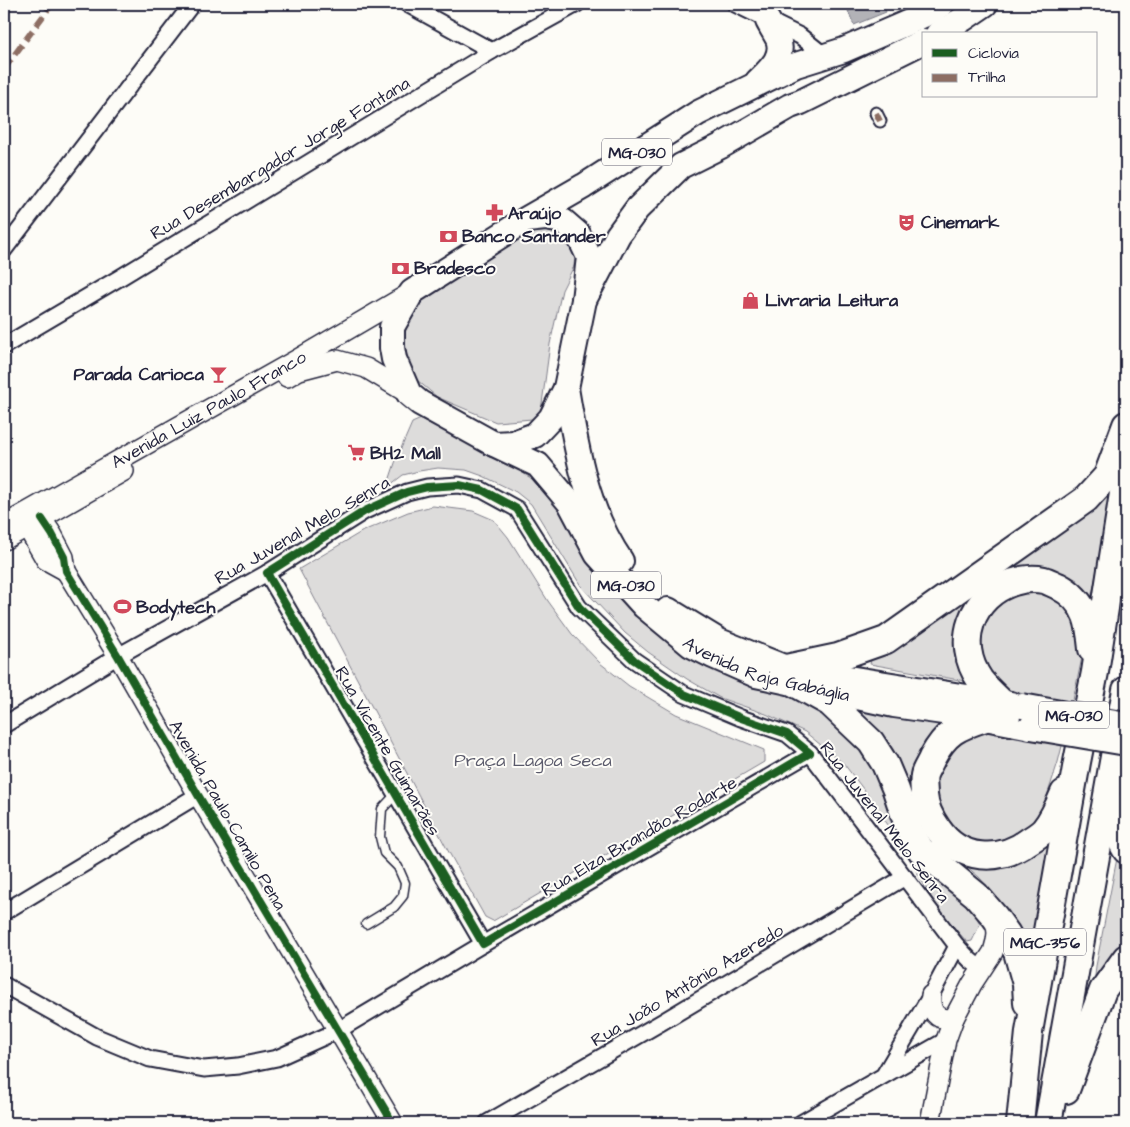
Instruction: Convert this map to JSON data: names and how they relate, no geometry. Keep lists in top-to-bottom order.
{
  "streets": {
    "highway": ["MG-030", "Avenida Raja Gabáglia", "MGC-356"],
    "street": [
      "Rua Desembargador Jorge Fontana",
      "Avenida Luiz Paulo Franco",
      "Rua Juvenal Melo Senra",
      "Rua Vicente Guimarães",
      "Avenida Paulo Camilo Pena",
      "Rua Elza Brandão Rodarte",
      "Rua João Antônio Azeredo"
    ]
  },
  "crossings": [
    ["MG-030", "Avenida Luiz Paulo Franco"],
    ["MG-030", "Avenida Raja Gabáglia"],
    ["Avenida Luiz Paulo Franco", "Avenida Paulo Camilo Pena"],
    ["Rua Juvenal Melo Senra", "Rua Vicente Guimarães"],
    ["Rua Juvenal Melo Senra", "Avenida Paulo Camilo Pena"],
    ["Rua Juvenal Melo Senra", "Rua Elza Brandão Rodarte"],
    ["Rua Juvenal Melo Senra", "Rua João Antônio Azeredo"],
    ["Rua Vicente Guimarães", "Rua Elza Brandão Rodarte"],
    ["Avenida Paulo Camilo Pena", "Rua Elza Brandão Rodarte"]
  ],
  "parks": ["Praça Lagoa Seca"],
  "places": {
    "pharmacy": ["Araújo"],
    "theatre": ["Cinemark"],
    "bank": ["Banco Santander", "Bradesco"],
    "shop": ["Livraria Leitura"],
    "bar": ["Parada Carioca"],
    "supermarket": ["BH2 Mall"],
    "sports": ["Bodytech"]
  },
  "legend": ["Ciclovia", "Trilha"]
}
